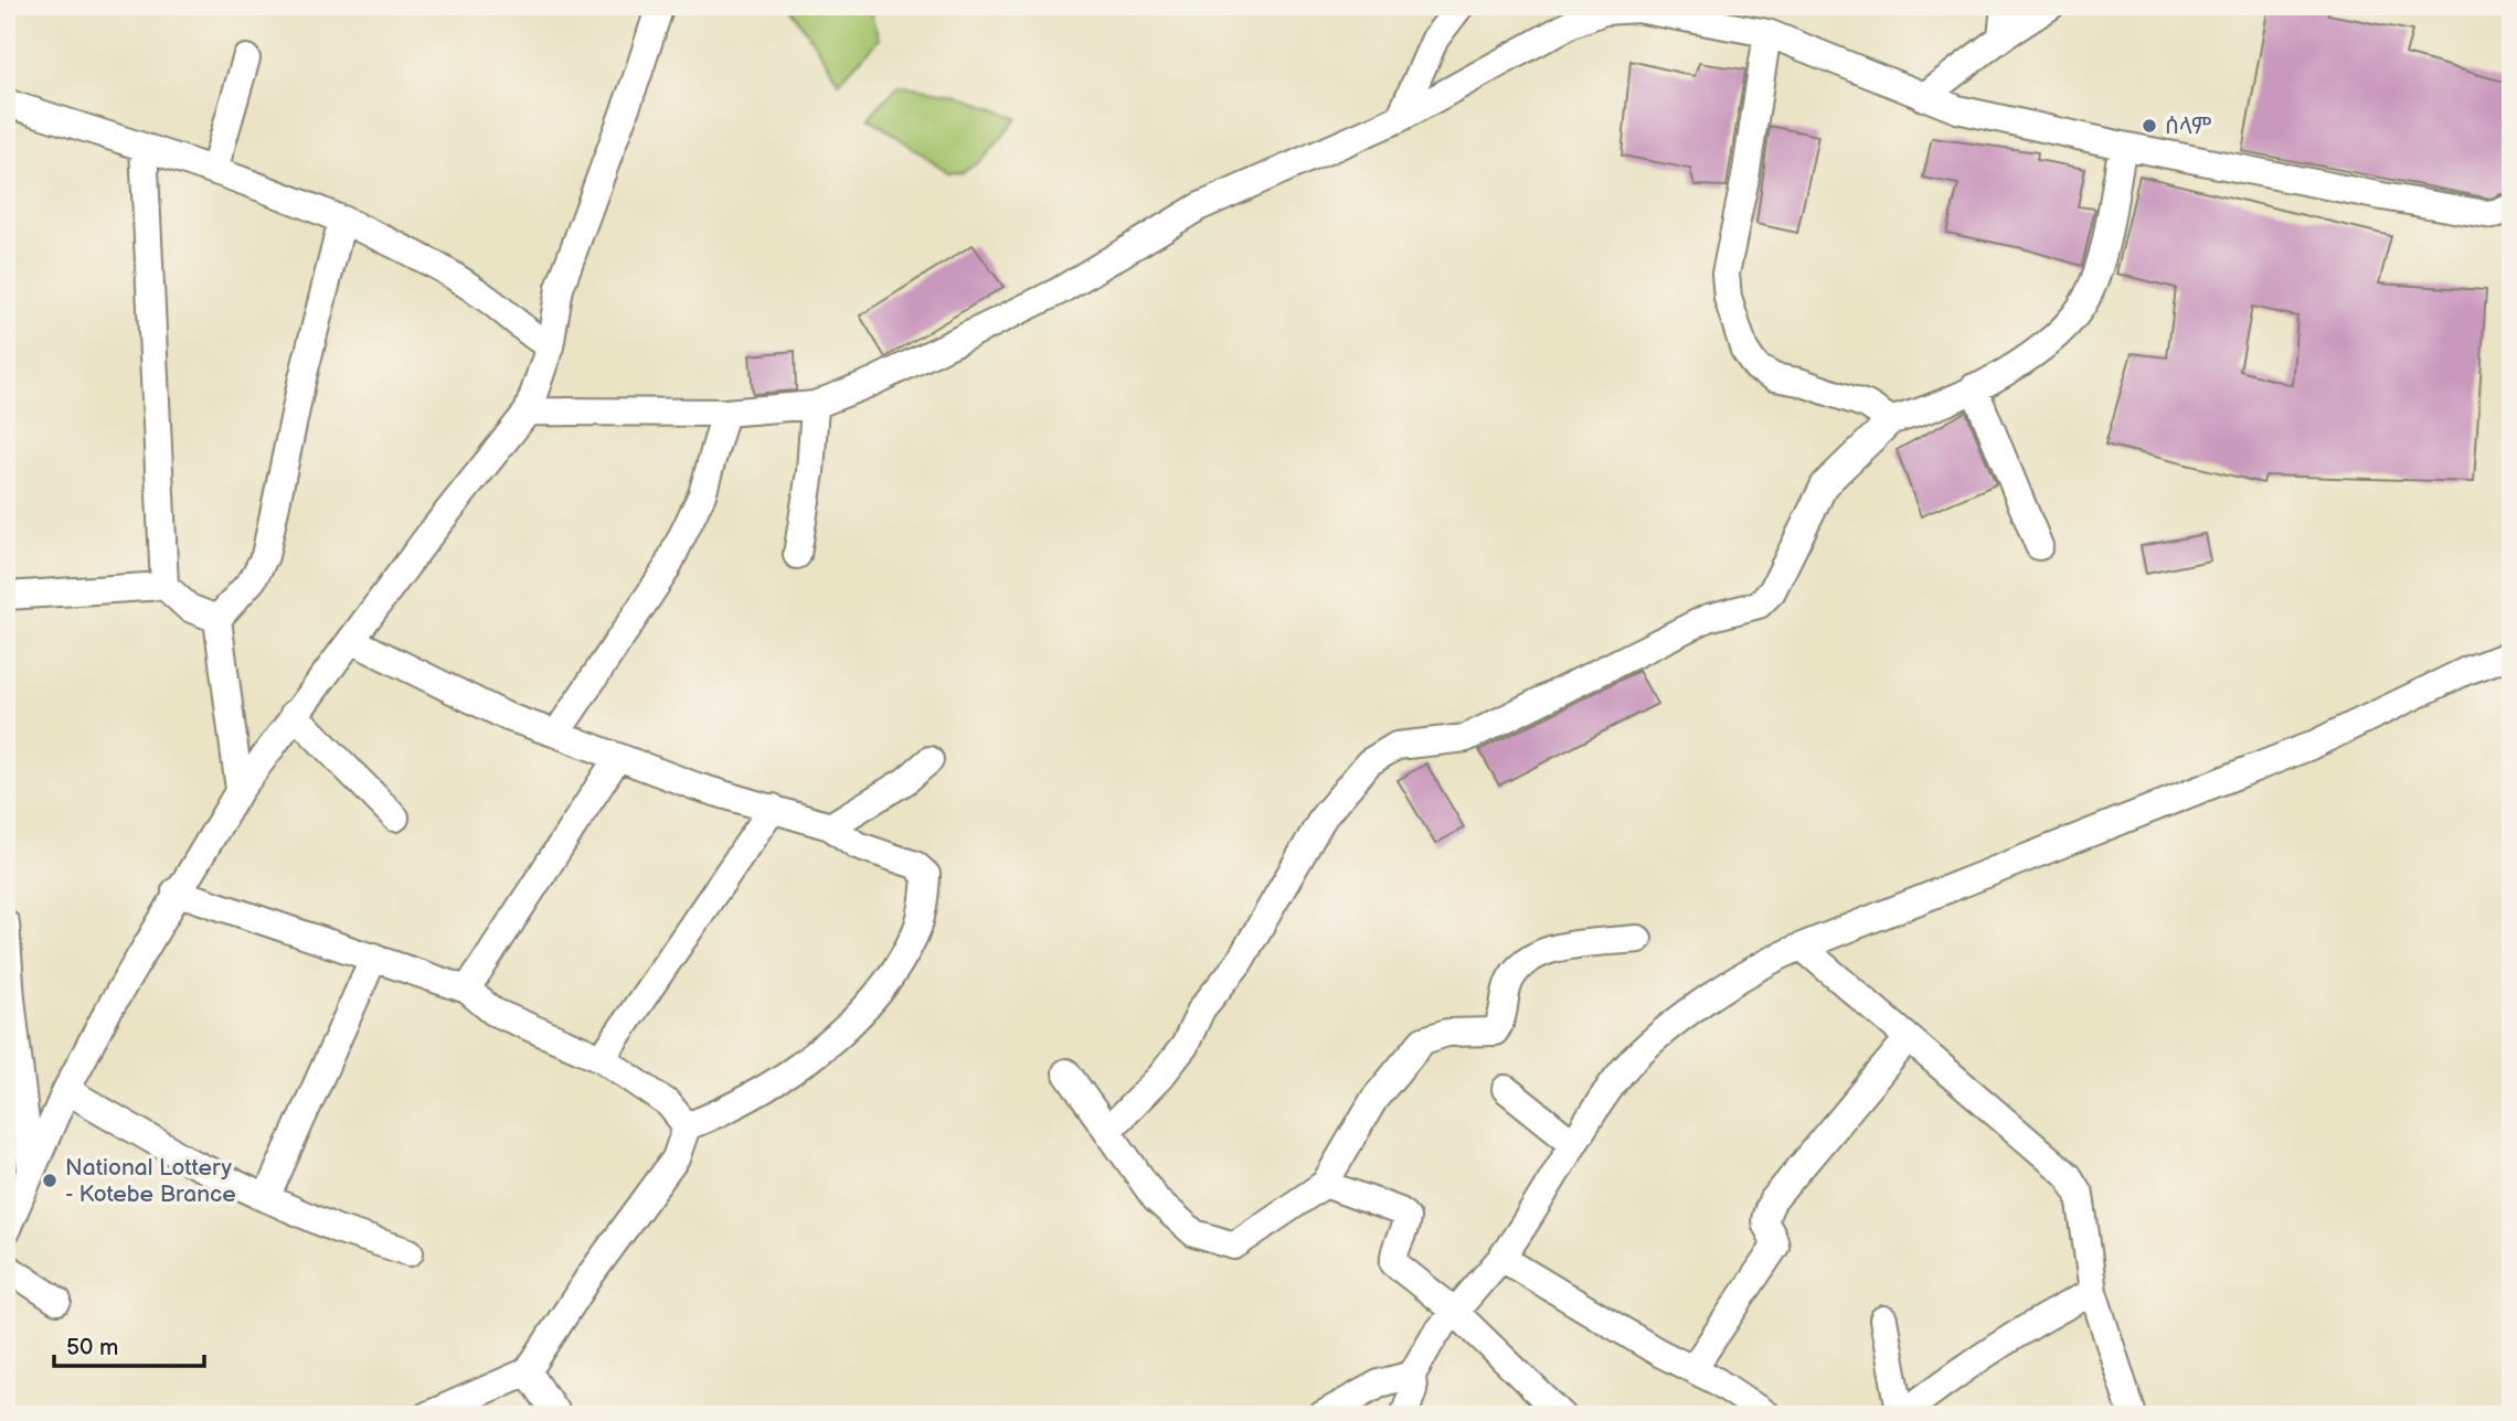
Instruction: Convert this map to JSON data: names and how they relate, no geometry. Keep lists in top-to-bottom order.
{
  "places": ["ሰላም", "National Lottery - Kotebe Brance"],
  "scale_bar": "50 m"
}
